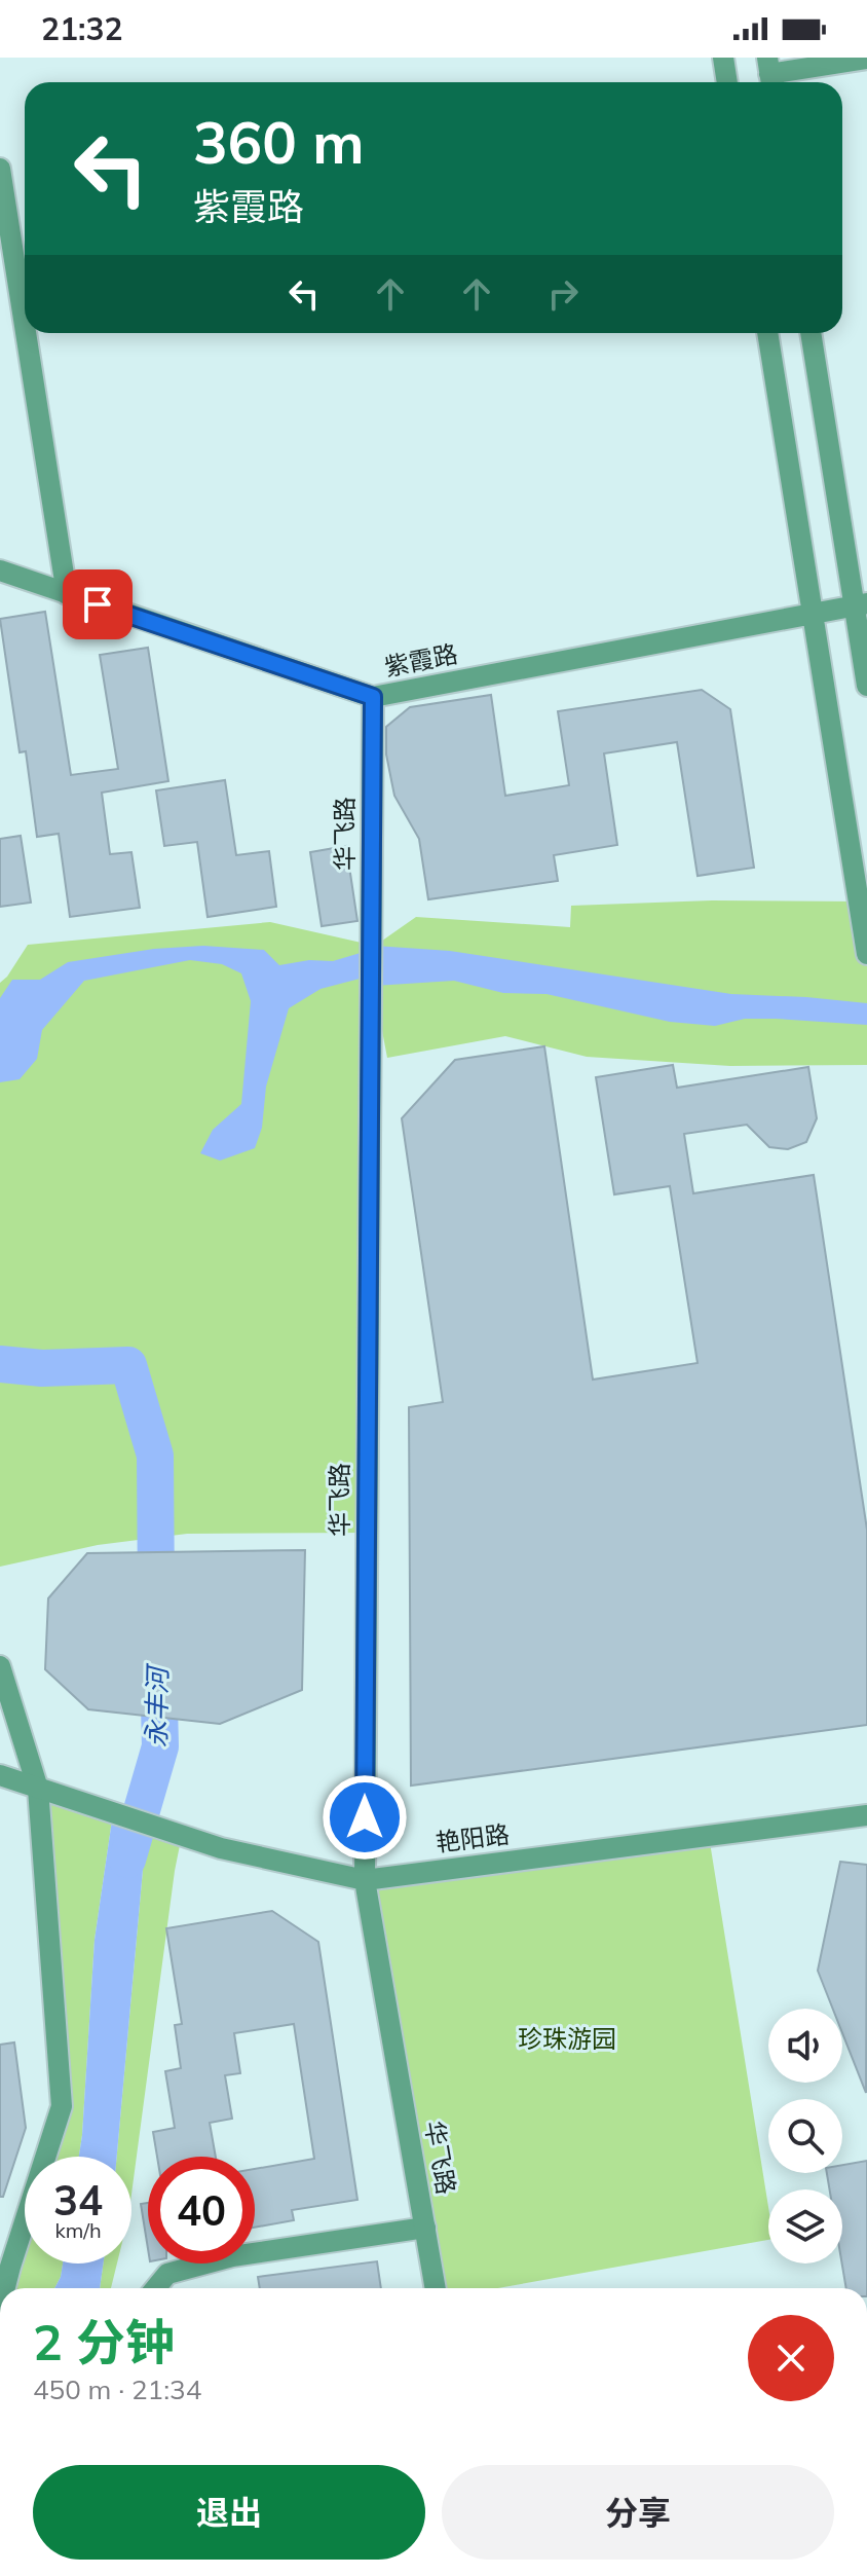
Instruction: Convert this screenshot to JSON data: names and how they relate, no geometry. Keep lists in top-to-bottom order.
{
  "streets": {
    "street": ["紫霞路", "华飞路", "艳阳路"]
  },
  "crossings": [
    ["紫霞路", "华飞路"],
    ["华飞路", "艳阳路"]
  ],
  "water": ["永丰河"],
  "parks": ["珍珠游园"],
  "page": {
    "status": "21:32",
    "turn": ["360 m", "紫霞路"],
    "speed": "34 km/h",
    "limit": "40",
    "heading": ["2 分钟", "450 m · 21:34"],
    "buttons": ["退出", "分享"]
  }
}
